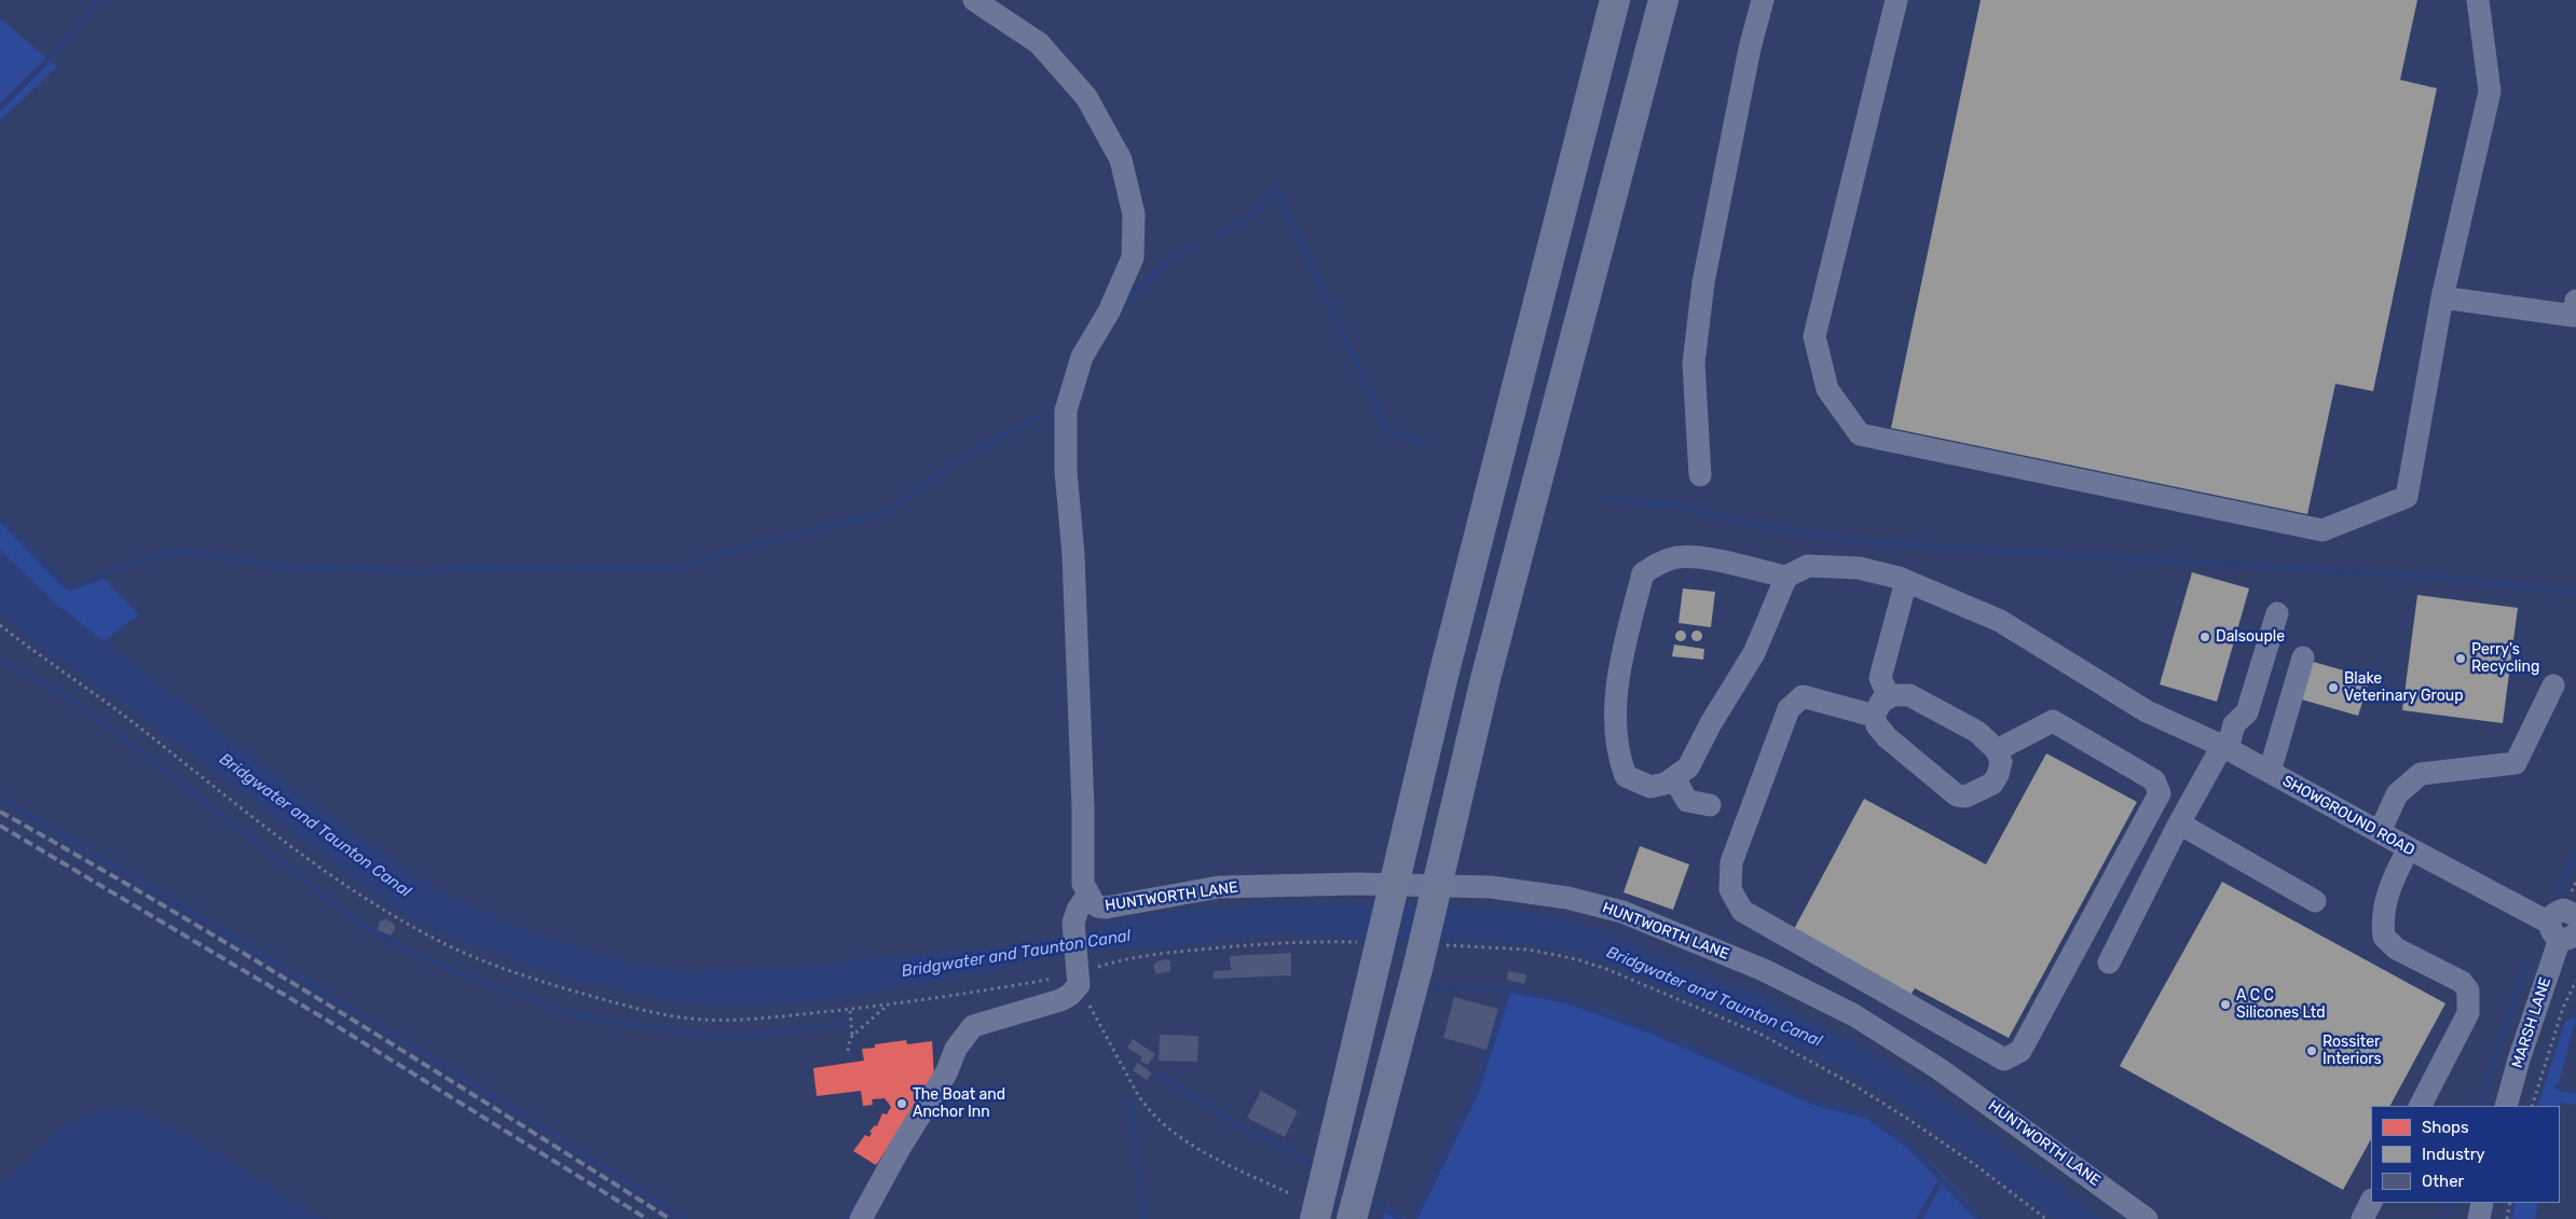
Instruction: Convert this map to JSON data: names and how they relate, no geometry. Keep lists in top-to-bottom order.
{
  "streets": {
    "street": ["SHOWGROUND ROAD", "HUNTWORTH LANE", "MARSH LANE"]
  },
  "crossings": [
    ["SHOWGROUND ROAD", "MARSH LANE"]
  ],
  "water": ["Bridgwater and Taunton Canal"],
  "places": [
    "Dalsouple",
    "Perry's Recycling",
    "Blake Veterinary Group",
    "A C C Silicones Ltd",
    "Rossiter Interiors",
    "The Boat and Anchor Inn"
  ],
  "legend": ["Shops", "Industry", "Other"]
}
